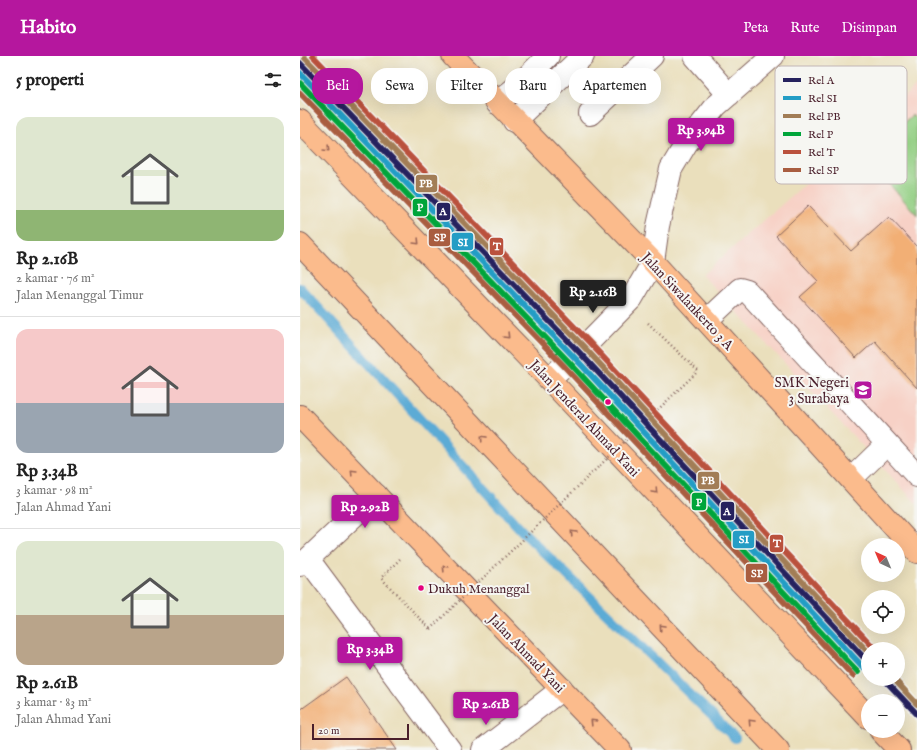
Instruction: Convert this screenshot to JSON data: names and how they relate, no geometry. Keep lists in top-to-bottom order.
{
  "streets": {
    "main road": ["Jalan Siwalankerto 3 A", "Jalan Jenderal Ahmad Yani", "Jalan Ahmad Yani"]
  },
  "places": {
    "school or university": ["SMK Negeri 3 Surabaya"],
    "other": ["Dukuh Menanggal"]
  },
  "lines": [
    "rail line T",
    "rail line PB",
    "rail line A",
    "rail line SI",
    "rail line P",
    "rail line SP"
  ],
  "legend": [
    "Rel A",
    "Rel SI",
    "Rel PB",
    "Rel P",
    "Rel T",
    "Rel SP"
  ],
  "scale_bar": "20 m",
  "north": "top left",
  "page": {
    "header": "Habito",
    "nav": ["Peta", "Rute", "Disimpan"],
    "heading": "5 properti",
    "chip": [
      "Beli",
      "Sewa",
      "Filter",
      "Baru",
      "Apartemen"
    ],
    "list": [
      {
        "name": "Rp 2.16B",
        "note": "2 kamar · 76 m² · Jalan Menanggal Timur"
      },
      {
        "name": "Rp 3.34B",
        "note": "3 kamar · 98 m² · Jalan Ahmad Yani"
      },
      {
        "name": "Rp 2.61B",
        "note": "3 kamar · 83 m² · Jalan Ahmad Yani"
      }
    ],
    "price": [
      "Rp 3.94B",
      "Rp 2.16B",
      "Rp 2.92B",
      "Rp 3.34B",
      "Rp 2.61B"
    ],
    "map_buttons": ["+", "−"],
    "scale": "20 m"
  }
}
